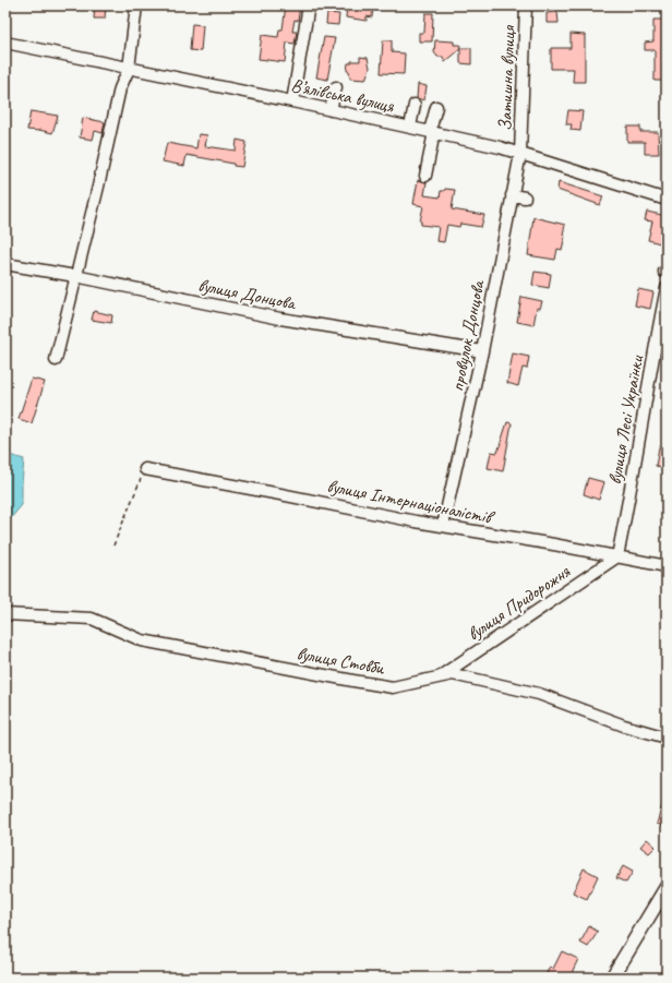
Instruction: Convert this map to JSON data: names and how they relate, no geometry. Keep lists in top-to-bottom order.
{
  "streets": {
    "street": [
      "Затишна вулиця",
      "В’ялівська вулиця",
      "вулиця Донцова",
      "провулок Донцова",
      "вулиця Лесі Українки",
      "вулиця Інтернаціоналістів",
      "вулиця Придорожня",
      "вулиця Стовби"
    ]
  },
  "crossings": [
    ["Затишна вулиця", "В’ялівська вулиця"],
    ["Затишна вулиця", "провулок Донцова"],
    ["В’ялівська вулиця", "провулок Донцова"],
    ["вулиця Донцова", "провулок Донцова"],
    ["провулок Донцова", "вулиця Інтернаціоналістів"],
    ["вулиця Лесі Українки", "вулиця Інтернаціоналістів"],
    ["вулиця Лесі Українки", "вулиця Придорожня"],
    ["вулиця Інтернаціоналістів", "вулиця Придорожня"],
    ["вулиця Придорожня", "вулиця Стовби"]
  ]
}
